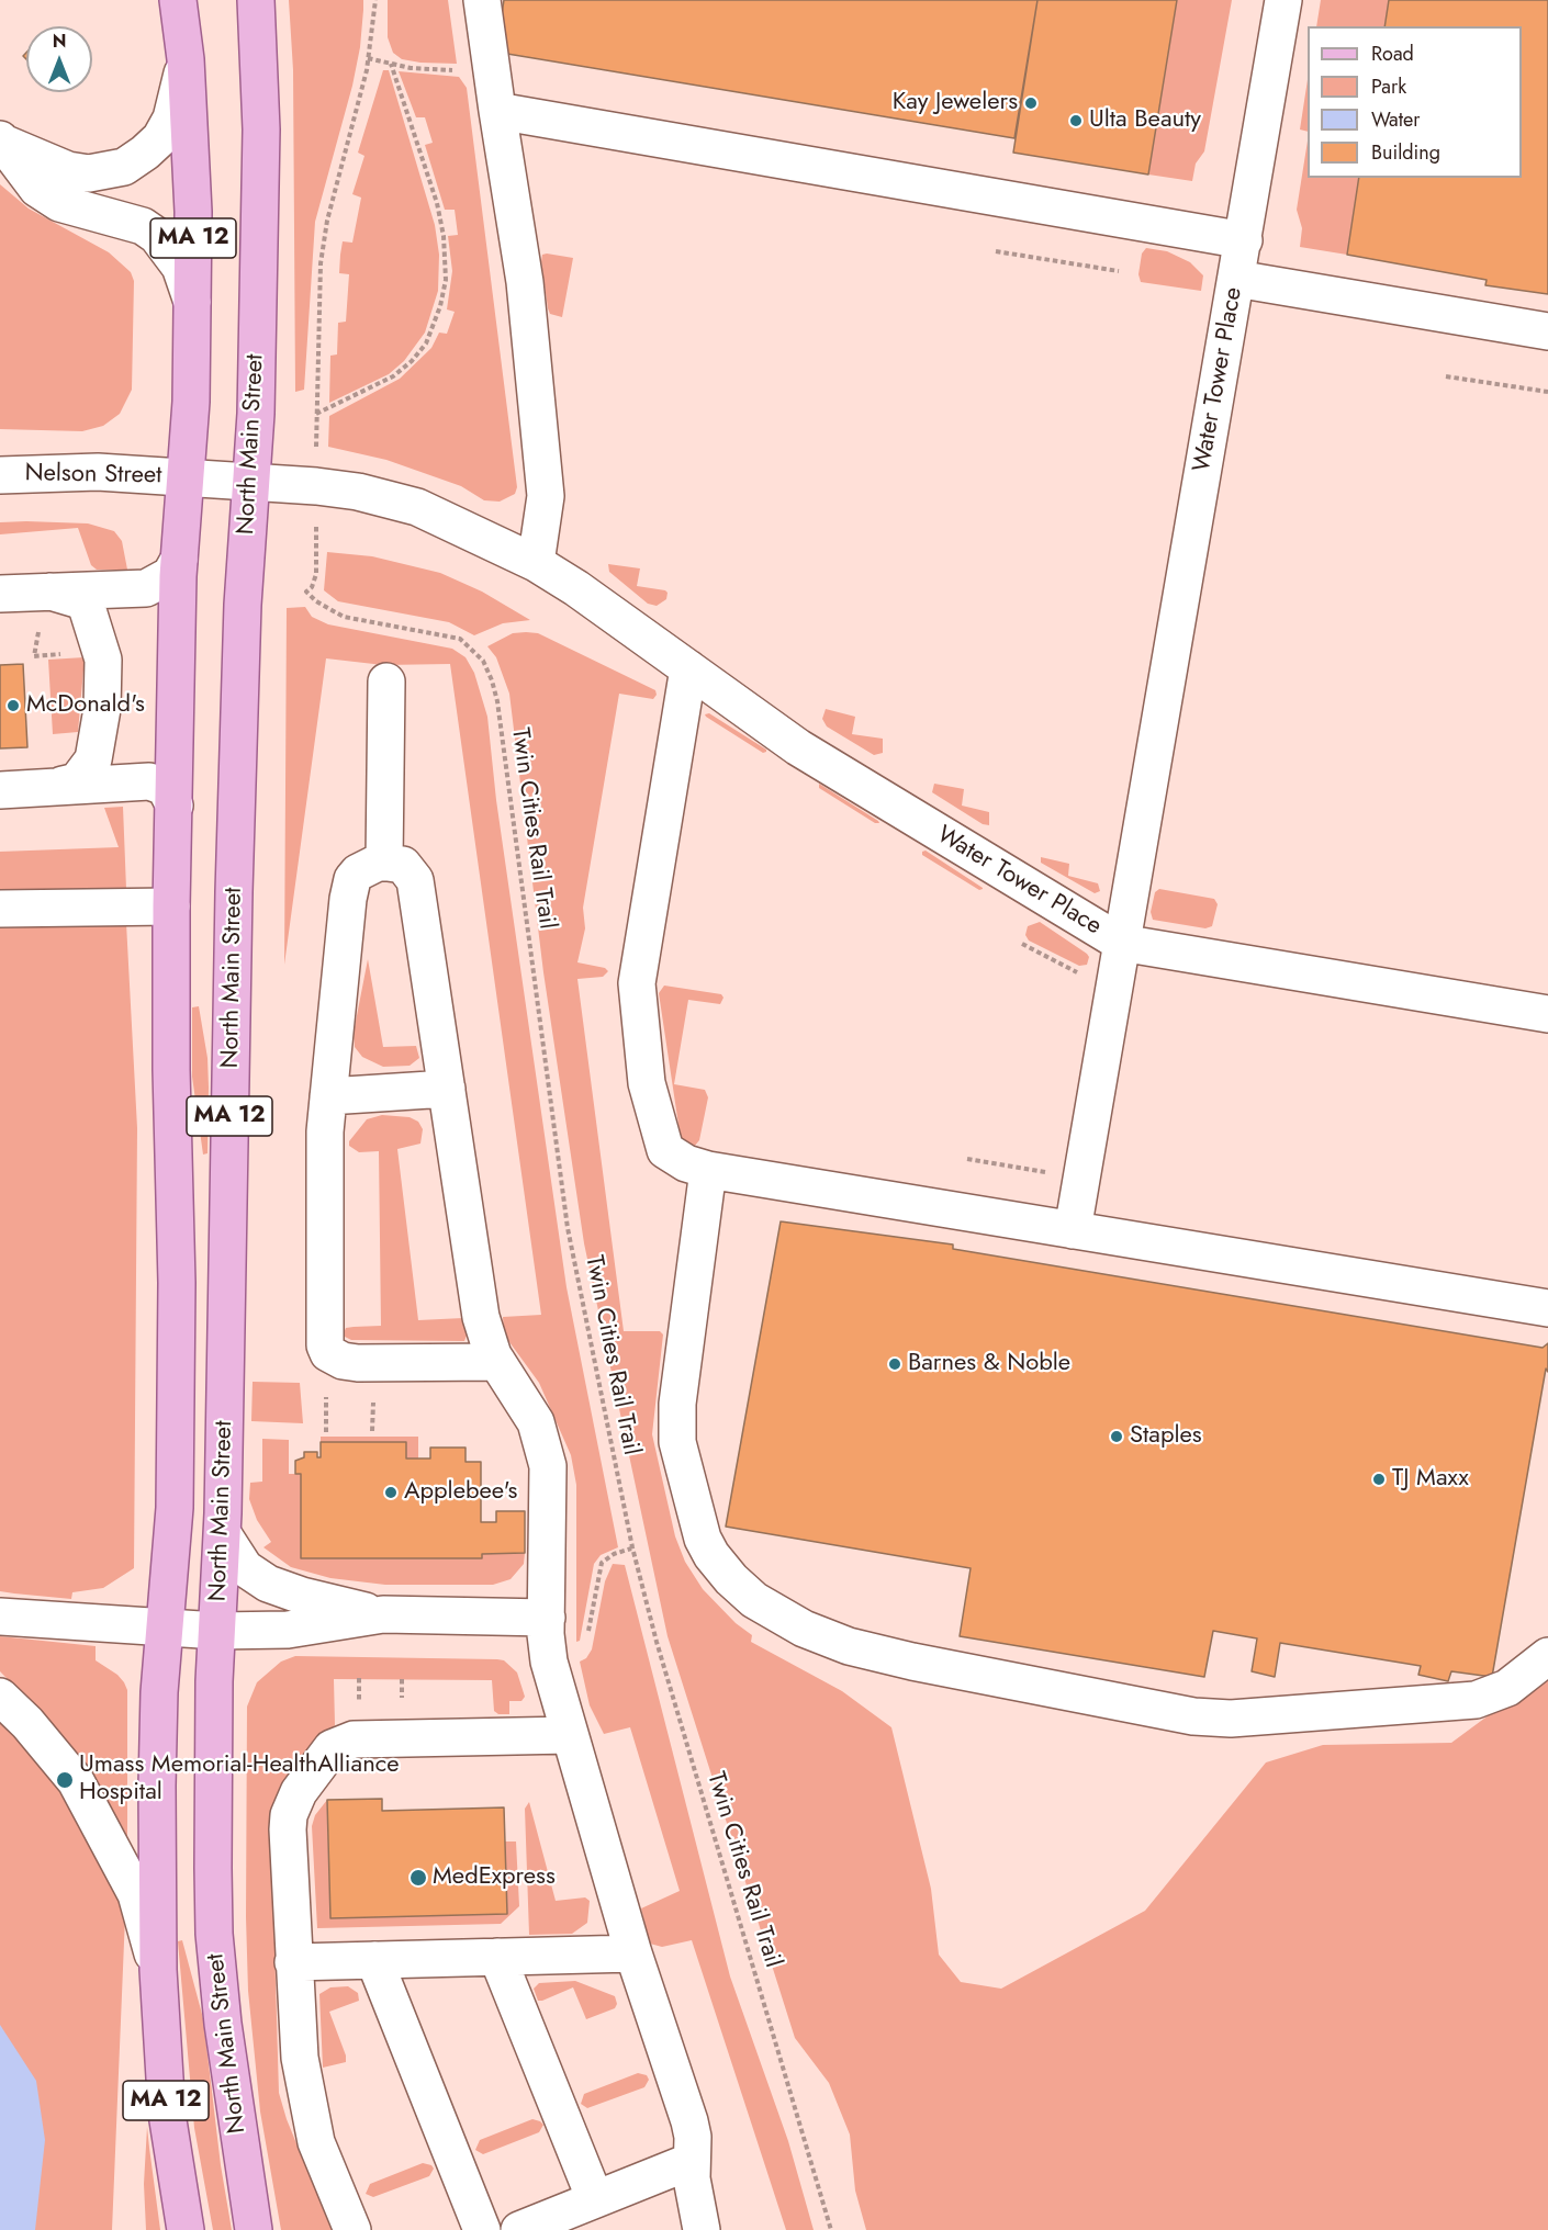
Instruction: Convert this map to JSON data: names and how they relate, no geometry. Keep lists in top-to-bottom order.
{
  "streets": {
    "main road": ["MA 12", "North Main Street"],
    "street": ["Water Tower Place", "Nelson Street"],
    "path": ["Twin Cities Rail Trail"]
  },
  "crossings": [
    ["Water Tower Place", "North Main Street"],
    ["Water Tower Place", "Nelson Street"],
    ["North Main Street", "Nelson Street"]
  ],
  "places": [
    "Kay Jewelers",
    "Ulta Beauty",
    "McDonald's",
    "Barnes & Noble",
    "Staples",
    "TJ Maxx",
    "Applebee's",
    "Umass Memorial-HealthAlliance Hospital",
    "MedExpress"
  ],
  "legend": [
    "Road",
    "Park",
    "Water",
    "Building"
  ],
  "north": "top"
}
